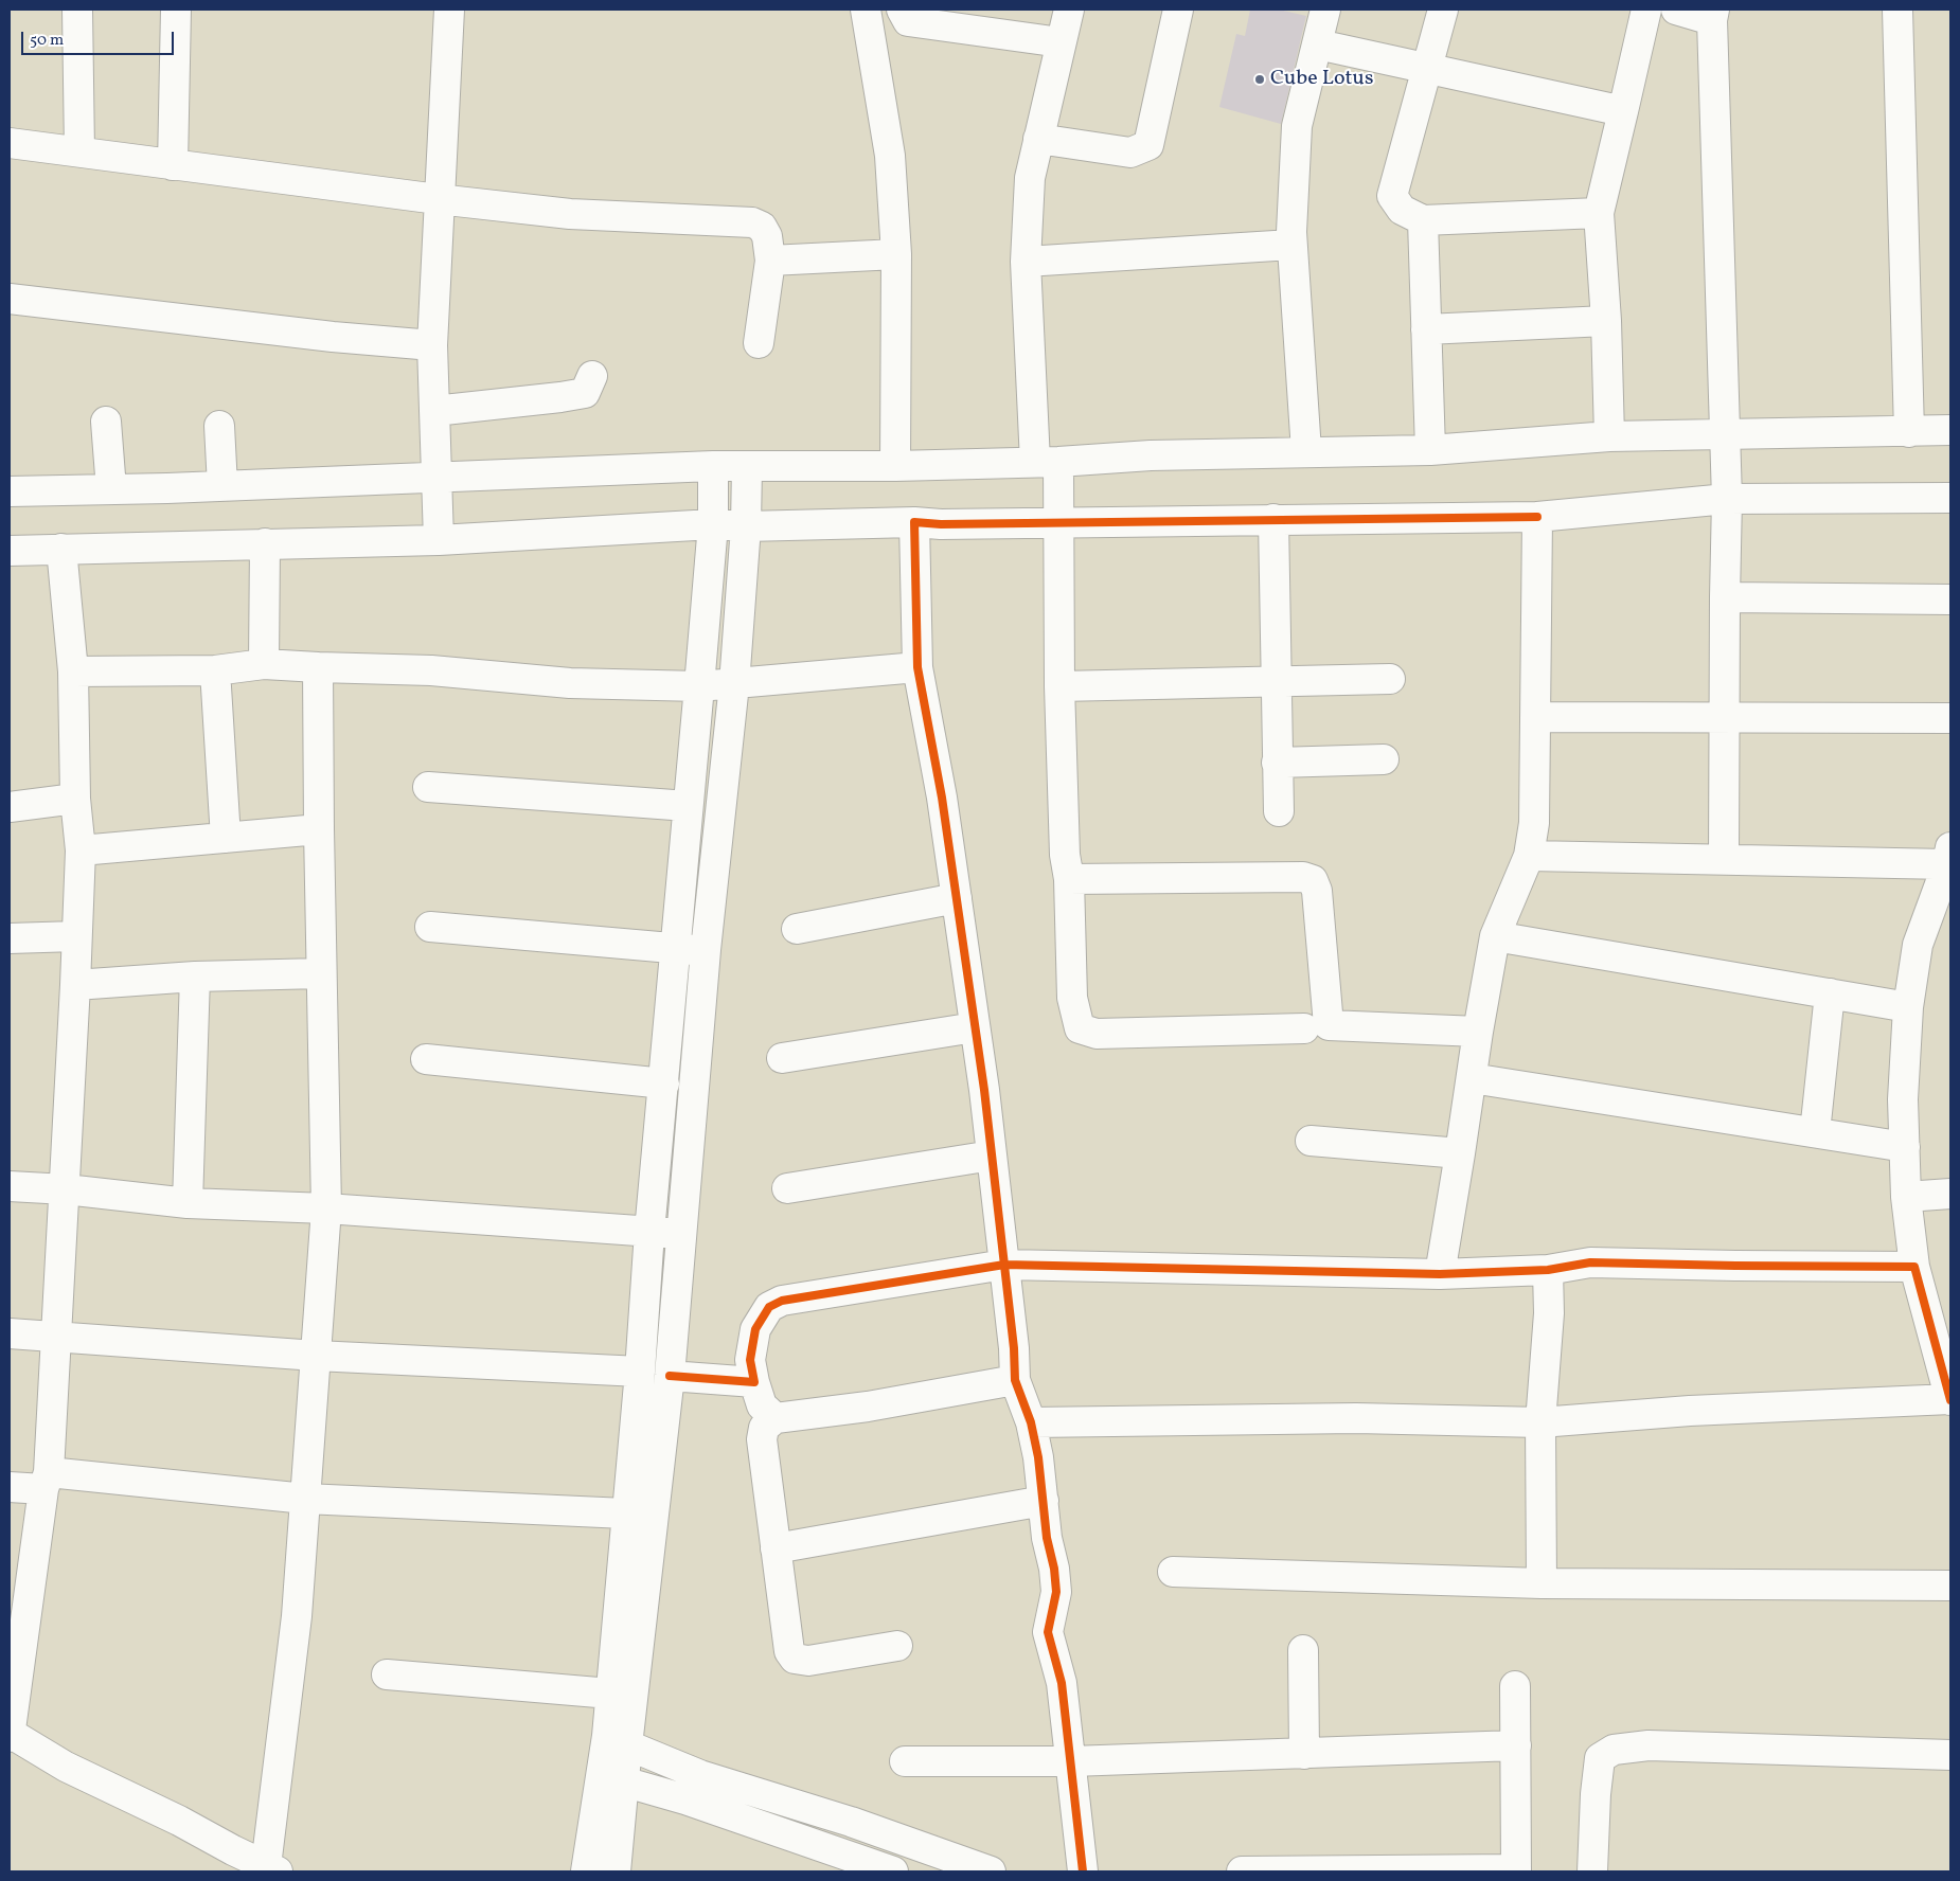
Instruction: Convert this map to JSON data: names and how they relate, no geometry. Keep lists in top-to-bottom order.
{
  "places": ["Cube Lotus"],
  "scale_bar": "50 m"
}
